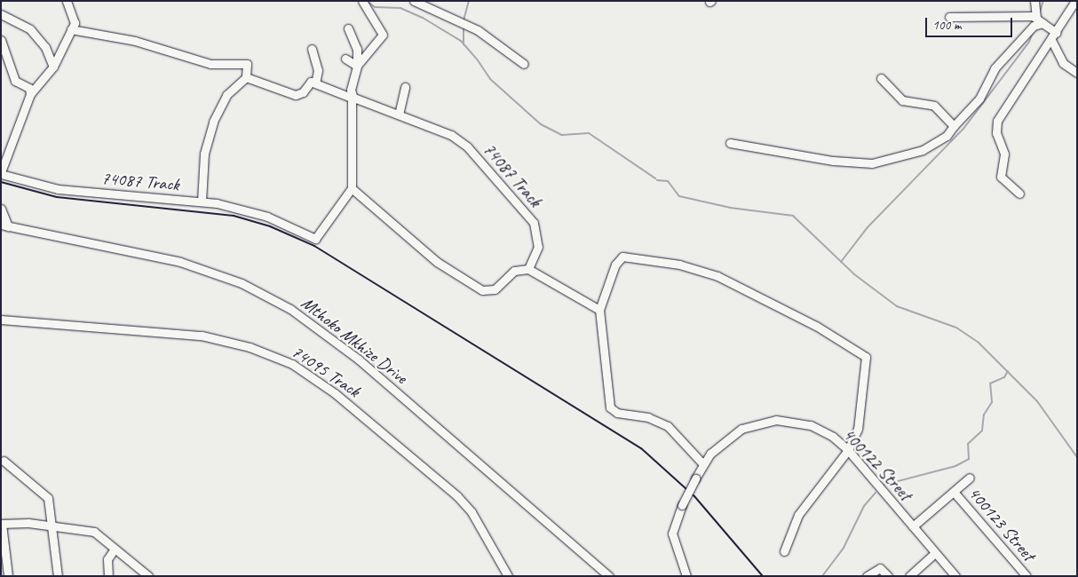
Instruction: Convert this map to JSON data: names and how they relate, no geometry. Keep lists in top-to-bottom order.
{
  "streets": {
    "street": [
      "74087 Track",
      "Mthoko Mkhize Drive",
      "74095 Track",
      "400122 Street",
      "400123 Street"
    ]
  },
  "crossings": [
    ["400122 Street", "400123 Street"]
  ],
  "scale_bar": "100 m"
}
